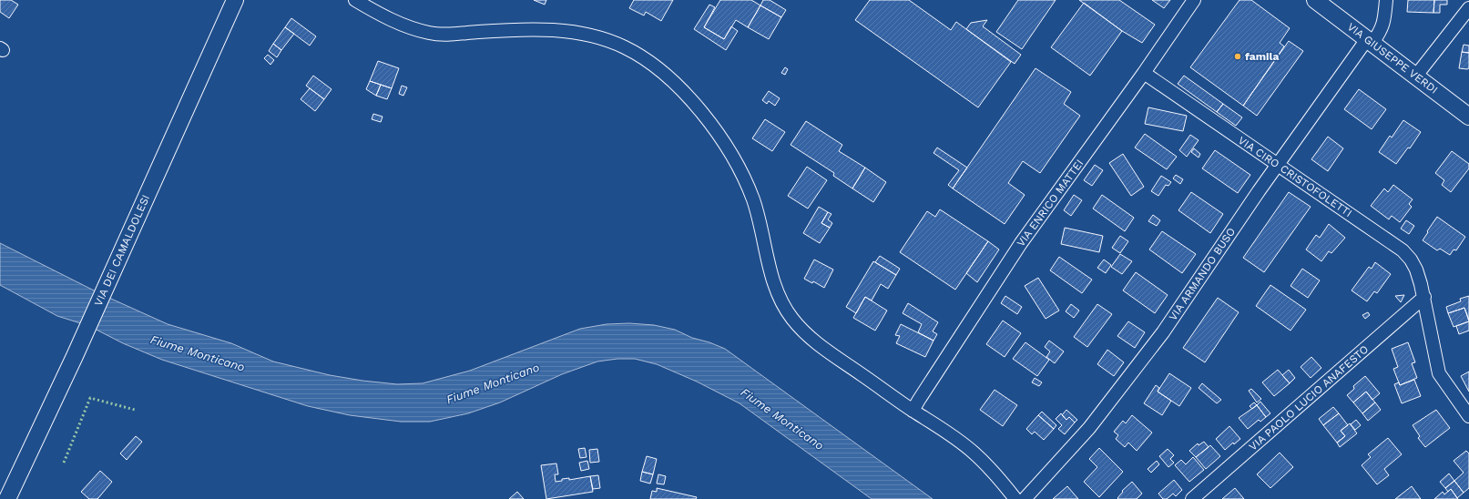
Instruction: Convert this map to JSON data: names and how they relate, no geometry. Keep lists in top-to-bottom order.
{
  "streets": {
    "main road": ["VIA GIUSEPPE VERDI", "VIA DEI CAMALDOLESI"],
    "street": [
      "VIA CIRO CRISTOFOLETTI",
      "VIA ENRICO MATTEI",
      "VIA ARMANDO BUSO",
      "VIA PAOLO LUCIO ANAFESTO"
    ]
  },
  "crossings": [
    ["VIA GIUSEPPE VERDI", "VIA ARMANDO BUSO"],
    ["VIA CIRO CRISTOFOLETTI", "VIA ENRICO MATTEI"],
    ["VIA CIRO CRISTOFOLETTI", "VIA ARMANDO BUSO"],
    ["VIA CIRO CRISTOFOLETTI", "VIA PAOLO LUCIO ANAFESTO"]
  ],
  "water": ["Fiume Monticano"],
  "places": ["famila"]
}
